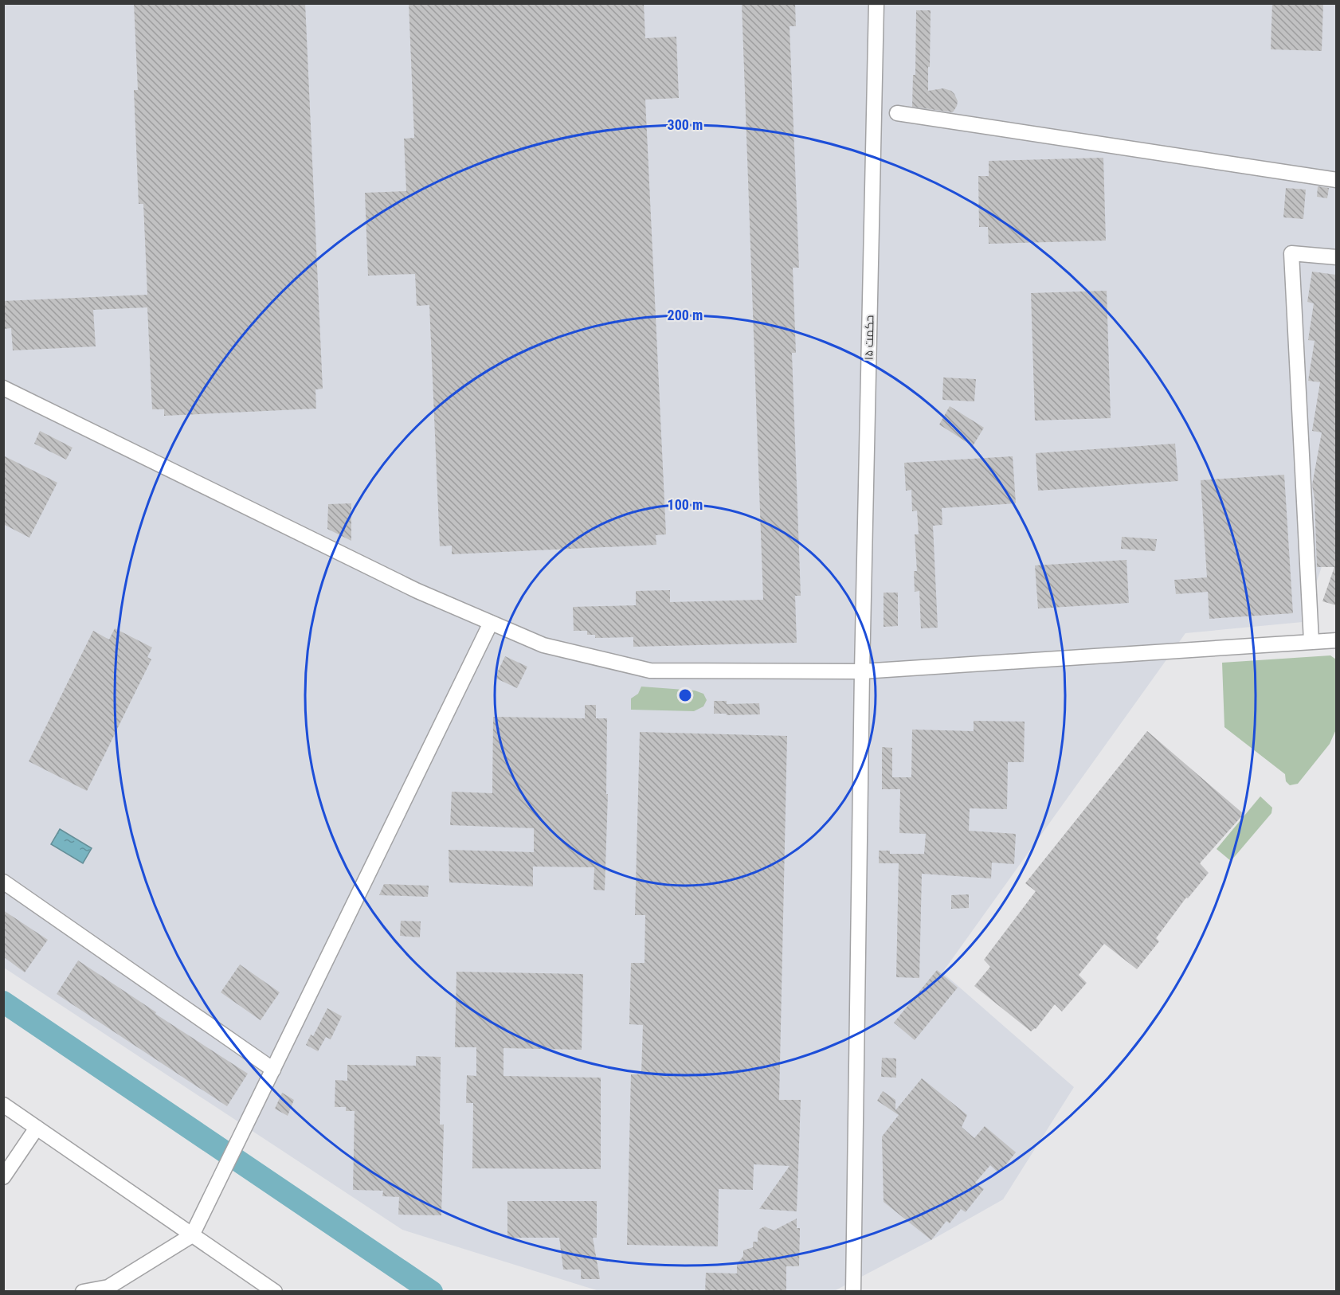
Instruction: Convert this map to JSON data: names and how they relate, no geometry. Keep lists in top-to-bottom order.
{
  "streets": {
    "street": ["حکمت ۱۵"]
  },
  "rings": ["300 m", "200 m", "100 m"]
}
